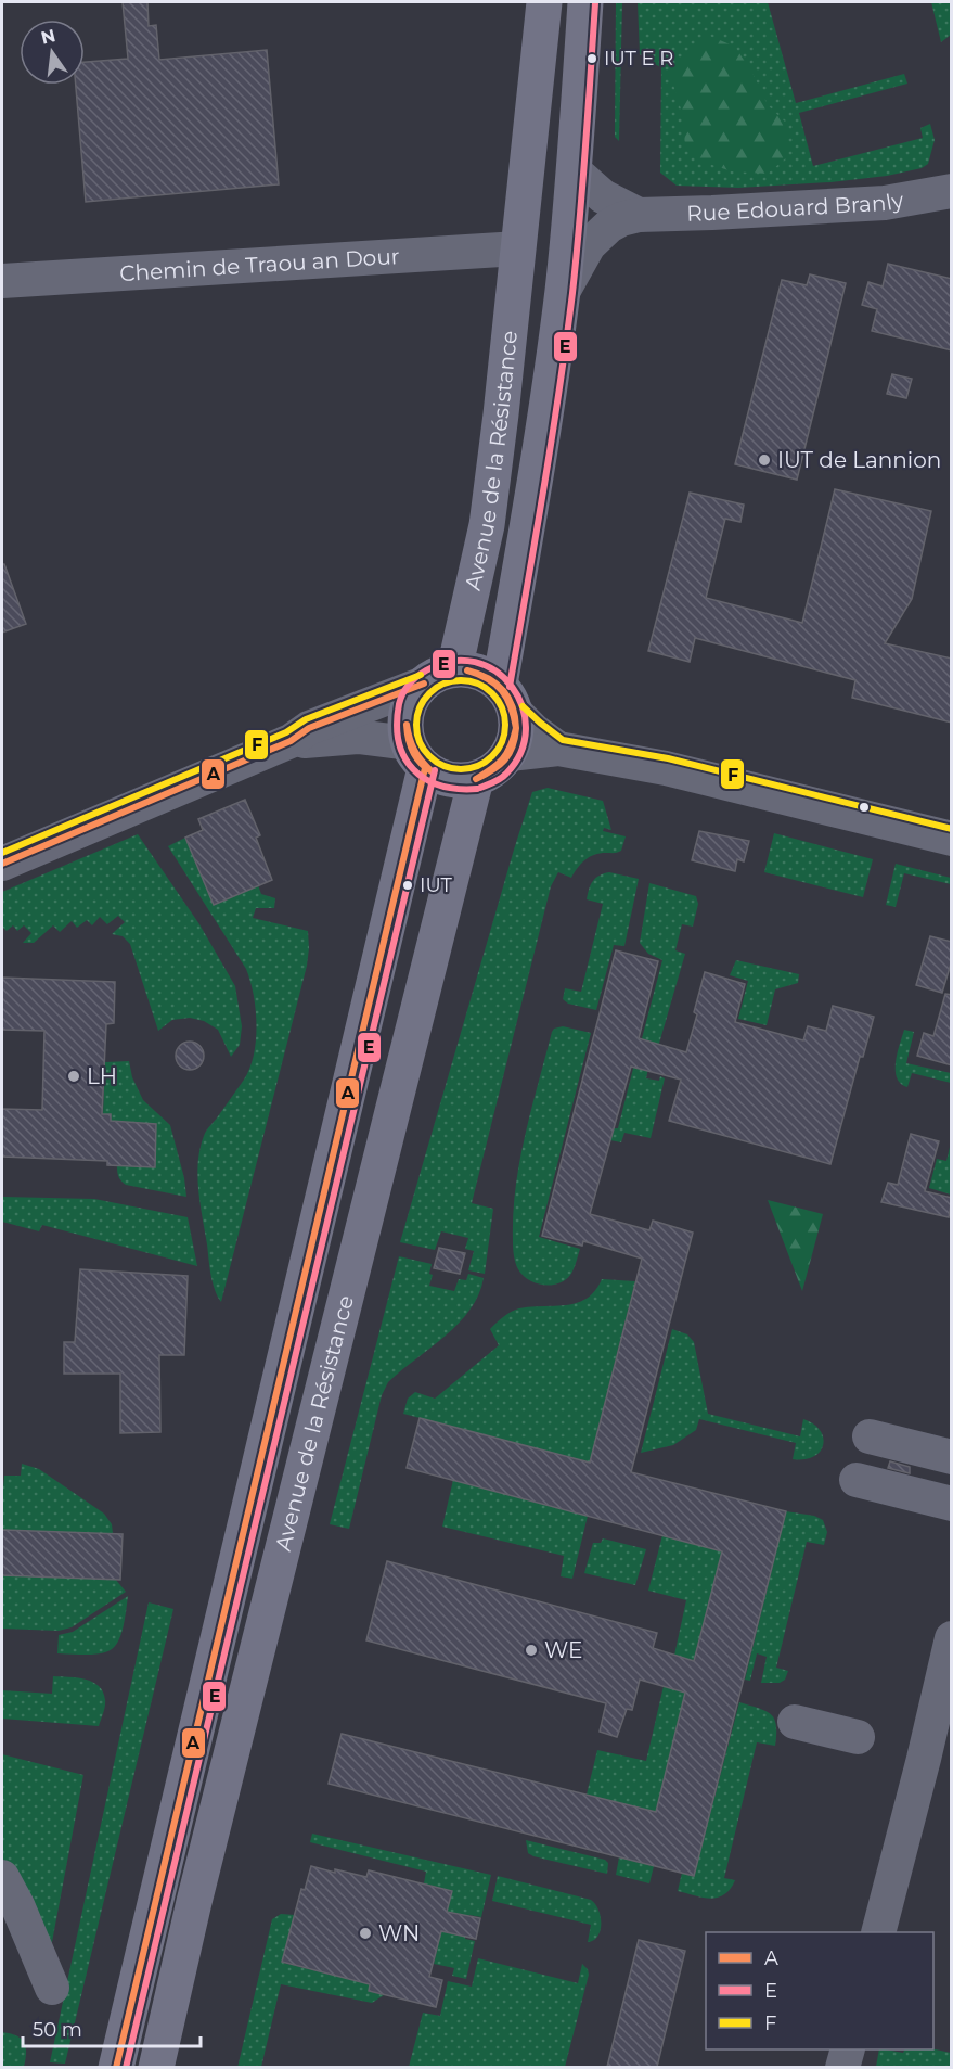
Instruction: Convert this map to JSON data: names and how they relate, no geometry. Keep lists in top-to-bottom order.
{
  "streets": {
    "main road": ["Avenue de la Résistance"],
    "street": ["Rue Edouard Branly", "Chemin de Traou an Dour"]
  },
  "crossings": [
    ["Rue Edouard Branly", "Avenue de la Résistance"],
    ["Chemin de Traou an Dour", "Avenue de la Résistance"]
  ],
  "places": [
    "IUT E R",
    "IUT de Lannion",
    "IUT",
    "LH",
    "WE",
    "WN"
  ],
  "lines": ["transit line E", "transit line A", "transit line F"],
  "legend": ["A", "E", "F"],
  "scale_bar": "50 m",
  "north": "top"
}
